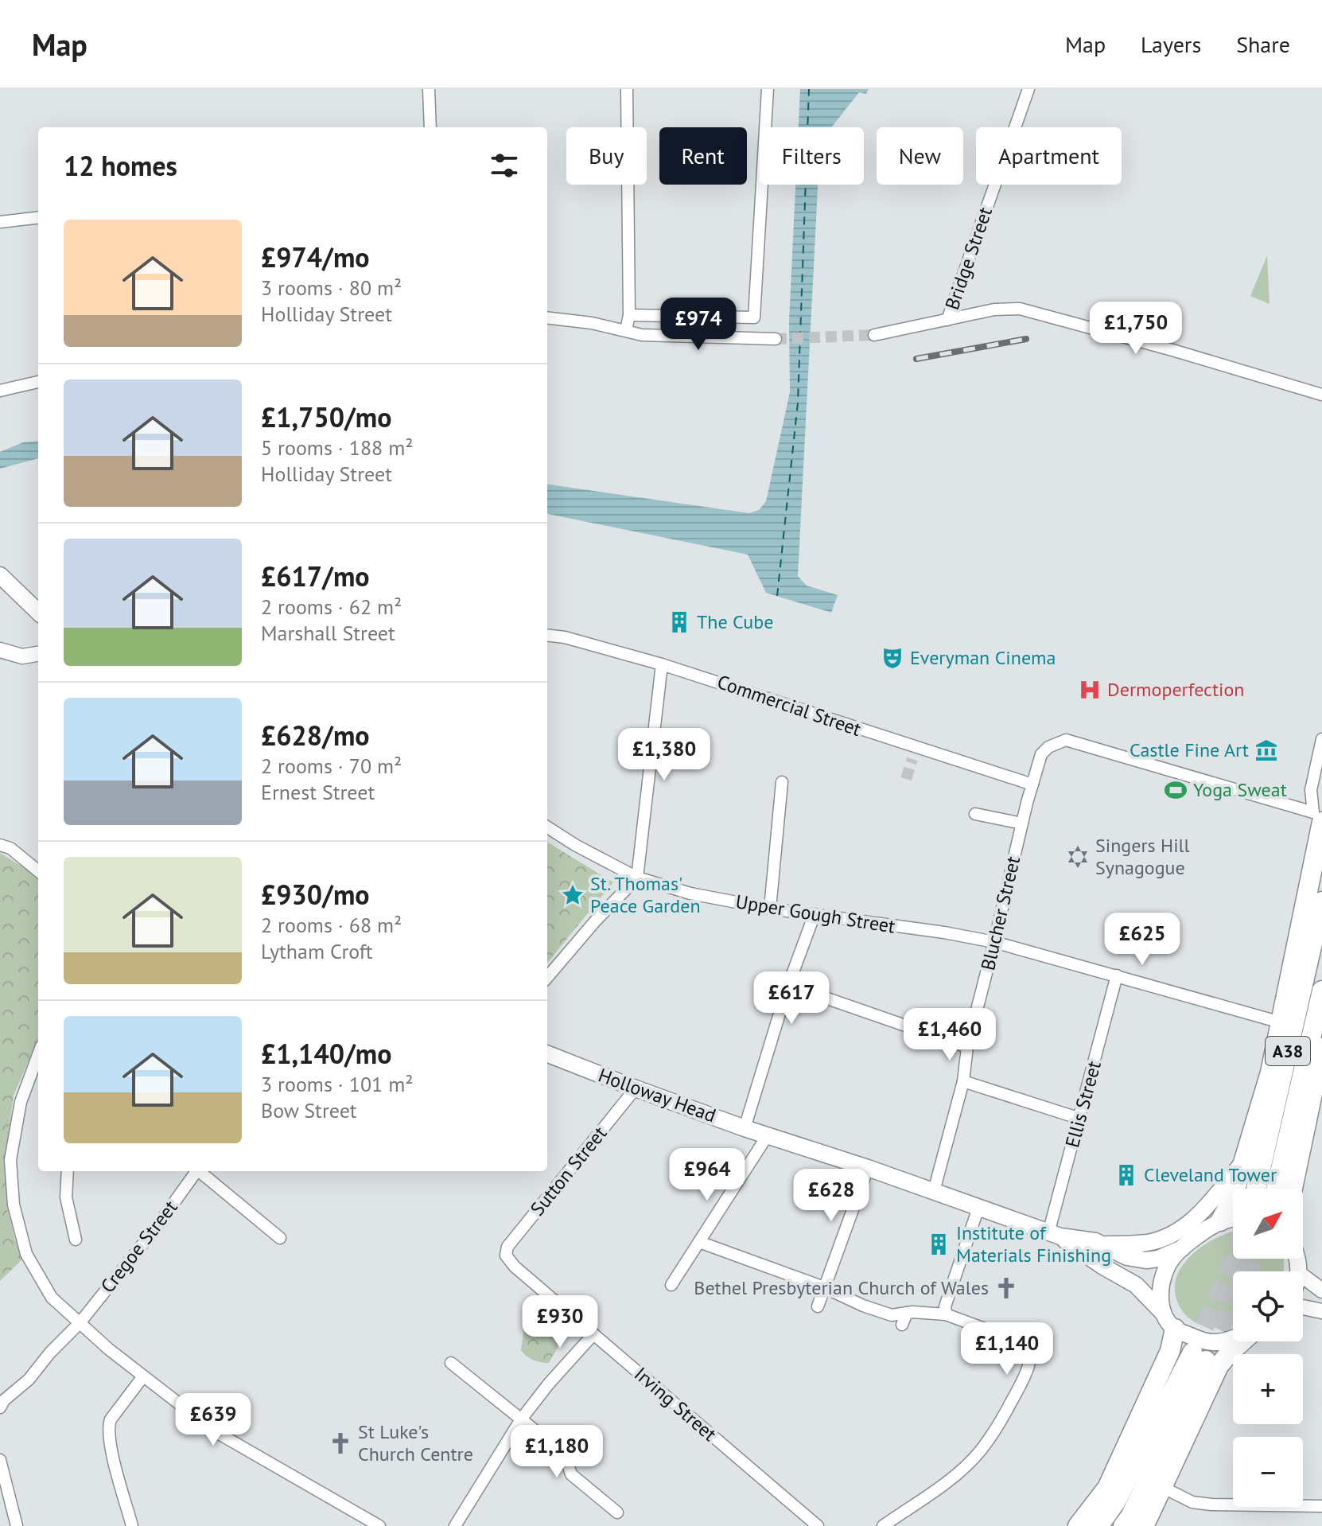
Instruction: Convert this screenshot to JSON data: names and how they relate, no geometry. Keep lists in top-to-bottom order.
{
  "streets": {
    "highway": ["A38"],
    "main road": ["Holloway Head"],
    "street": [
      "Bridge Street",
      "Commercial Street",
      "Blucher Street",
      "Upper Gough Street",
      "Ellis Street",
      "Sutton Street",
      "Cregoe Street",
      "Irving Street"
    ]
  },
  "crossings": [
    ["Commercial Street", "Blucher Street"],
    ["Blucher Street", "Upper Gough Street"],
    ["Blucher Street", "Holloway Head"],
    ["Upper Gough Street", "Ellis Street"],
    ["Holloway Head", "Ellis Street"],
    ["Holloway Head", "Sutton Street"],
    ["Sutton Street", "Irving Street"]
  ],
  "places": {
    "building": ["The Cube", "Cleveland Tower", "Institute of Materials Finishing"],
    "theatre": ["Everyman Cinema"],
    "hospital": ["Dermoperfection"],
    "museum": ["Castle Fine Art"],
    "sports": ["Yoga Sweat"],
    "synagogue": ["Singers Hill Synagogue"],
    "place": ["St. Thomas' Peace Garden"],
    "church": ["Bethel Presbyterian Church of Wales", "St Luke's Church Centre"]
  },
  "north": "top right",
  "page": {
    "header": "Map",
    "nav": ["Map", "Layers", "Share"],
    "chip": [
      "Buy",
      "Rent",
      "Filters",
      "New",
      "Apartment"
    ],
    "heading": "12 homes",
    "list": [
      {
        "name": "£974/mo",
        "note": "3 rooms · 80 m² · Holliday Street"
      },
      {
        "name": "£1,750/mo",
        "note": "5 rooms · 188 m² · Holliday Street"
      },
      {
        "name": "£617/mo",
        "note": "2 rooms · 62 m² · Marshall Street"
      },
      {
        "name": "£628/mo",
        "note": "2 rooms · 70 m² · Ernest Street"
      },
      {
        "name": "£930/mo",
        "note": "2 rooms · 68 m² · Lytham Croft"
      },
      {
        "name": "£1,140/mo",
        "note": "3 rooms · 101 m² · Bow Street"
      }
    ],
    "price": [
      "£974",
      "£1,750",
      "£1,380",
      "£625",
      "£617",
      "£1,460",
      "£964",
      "£628",
      "£930",
      "£1,140",
      "£639",
      "£1,180"
    ],
    "map_buttons": ["+", "−"]
  }
}
